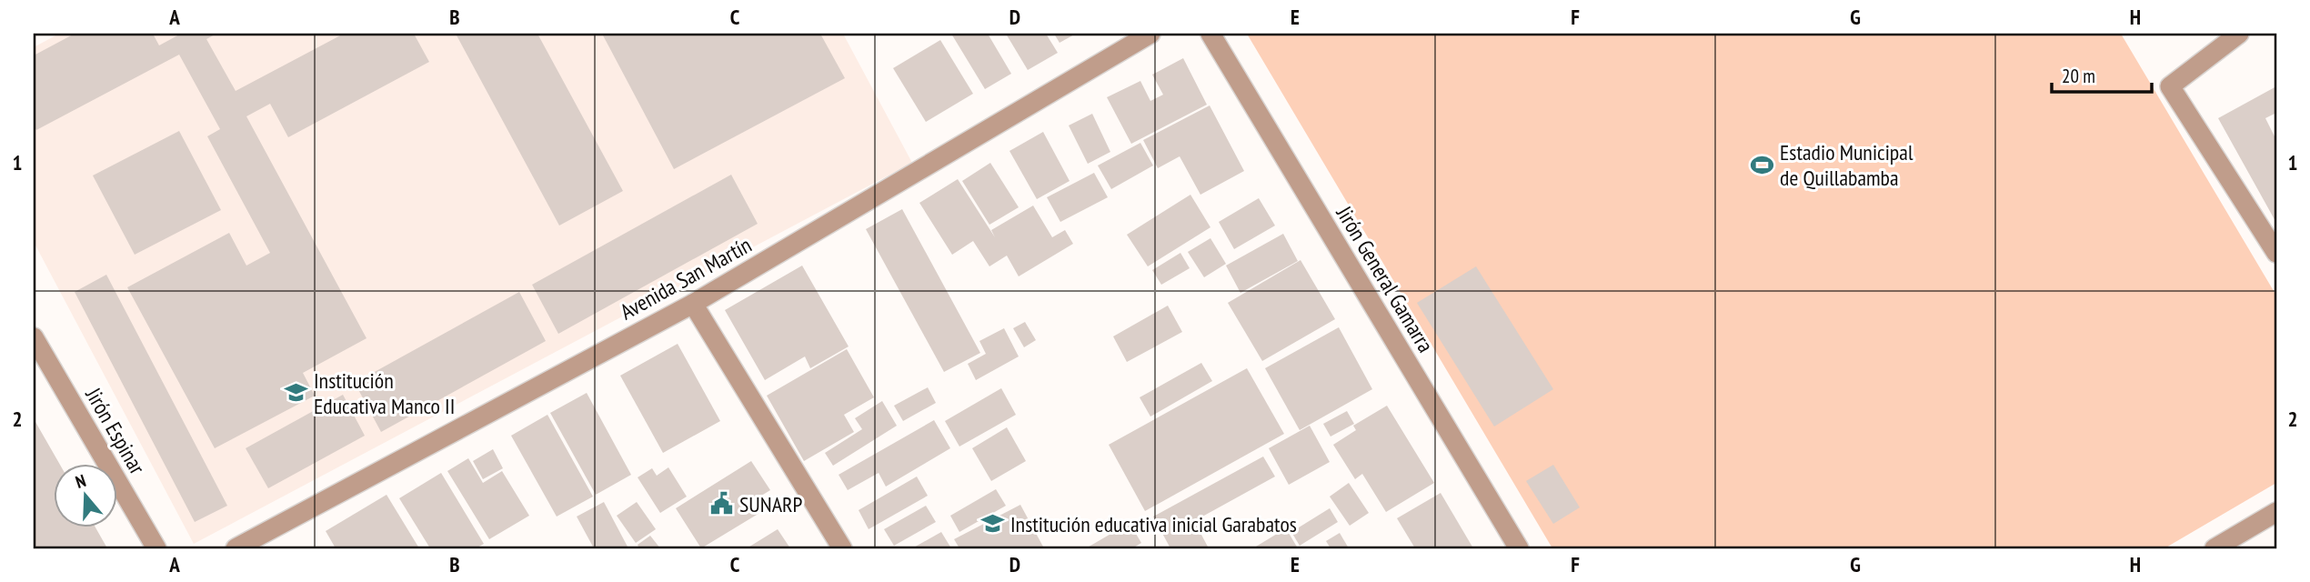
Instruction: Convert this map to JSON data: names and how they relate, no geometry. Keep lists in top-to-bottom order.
{
  "streets": {
    "street": ["Avenida San Martín", "Jirón General Gamarra", "Jirón Espinar"]
  },
  "places": {
    "sports": ["Estadio Municipal de Quillabamba"],
    "school or university": ["Institución Educativa Manco II", "Institución educativa inicial Garabatos"],
    "public building": ["SUNARP"]
  },
  "scale_bar": "20 m",
  "north": "top",
  "grid": {
    "columns": [
      "A",
      "B",
      "C",
      "D",
      "E",
      "F",
      "G",
      "H"
    ],
    "rows": ["1", "2"]
  }
}
